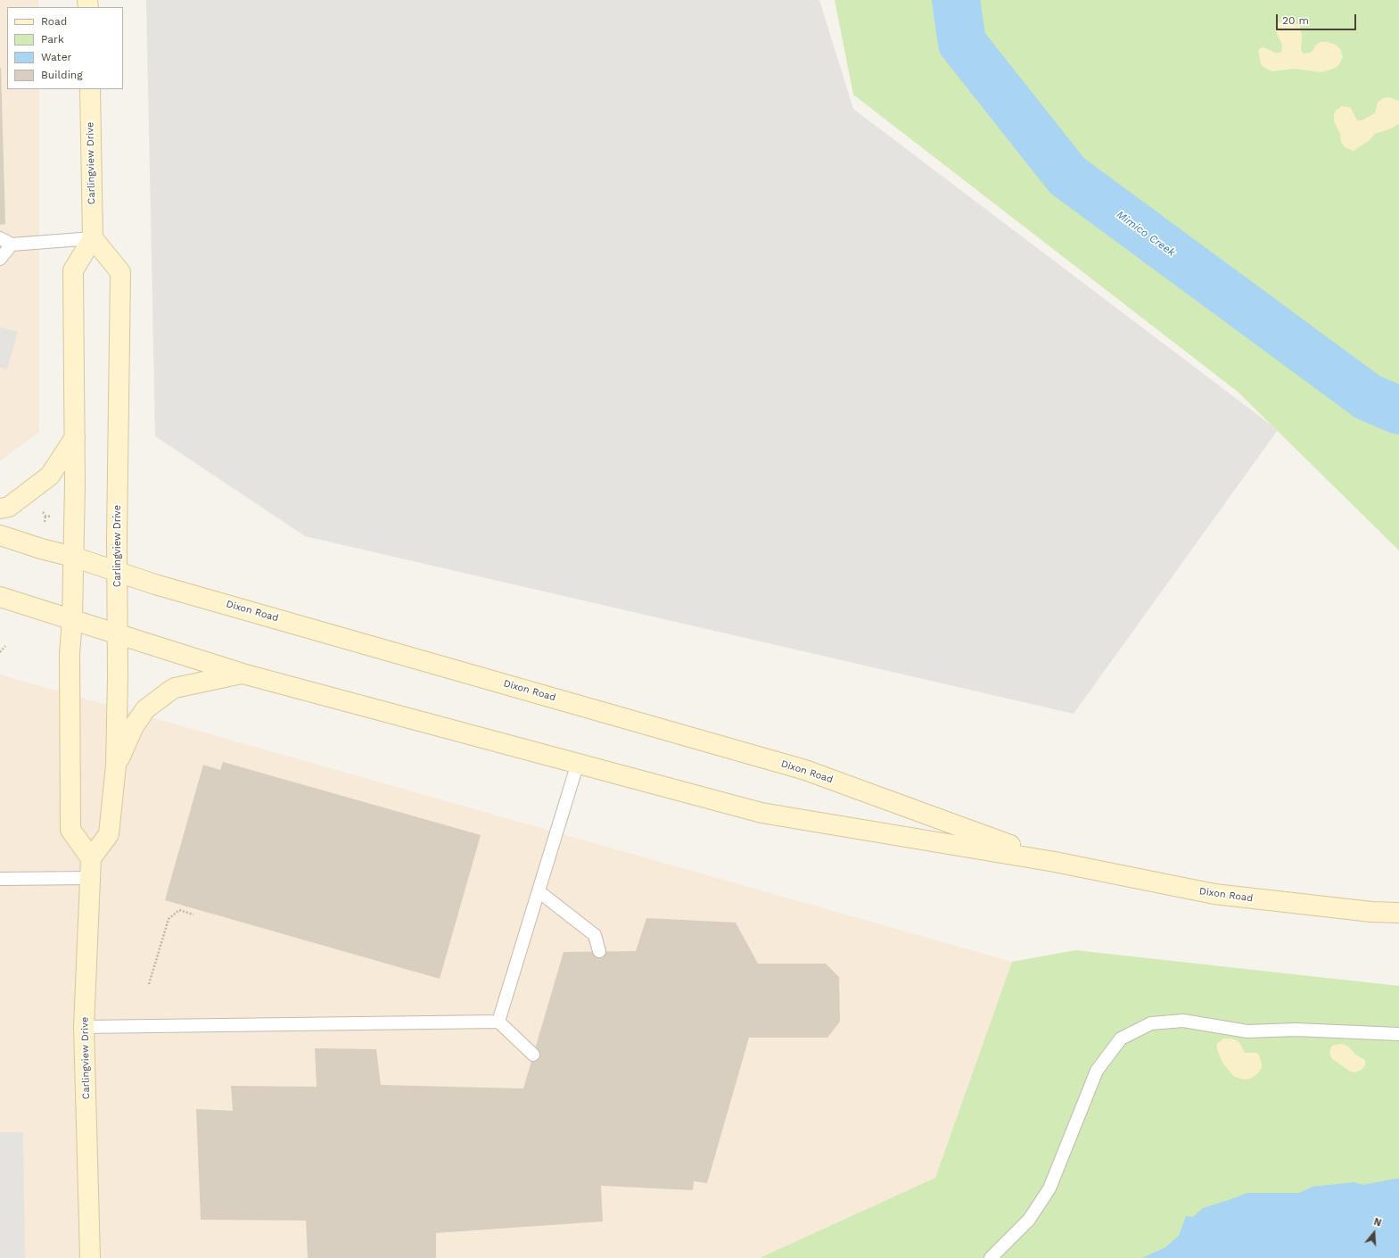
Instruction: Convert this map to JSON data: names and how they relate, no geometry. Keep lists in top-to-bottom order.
{
  "streets": {
    "main road": ["Carlingview Drive", "Dixon Road"]
  },
  "crossings": [
    ["Carlingview Drive", "Dixon Road"]
  ],
  "water": ["Mimico Creek"],
  "legend": [
    "Road",
    "Park",
    "Water",
    "Building"
  ],
  "scale_bar": "20 m",
  "north": "top"
}
